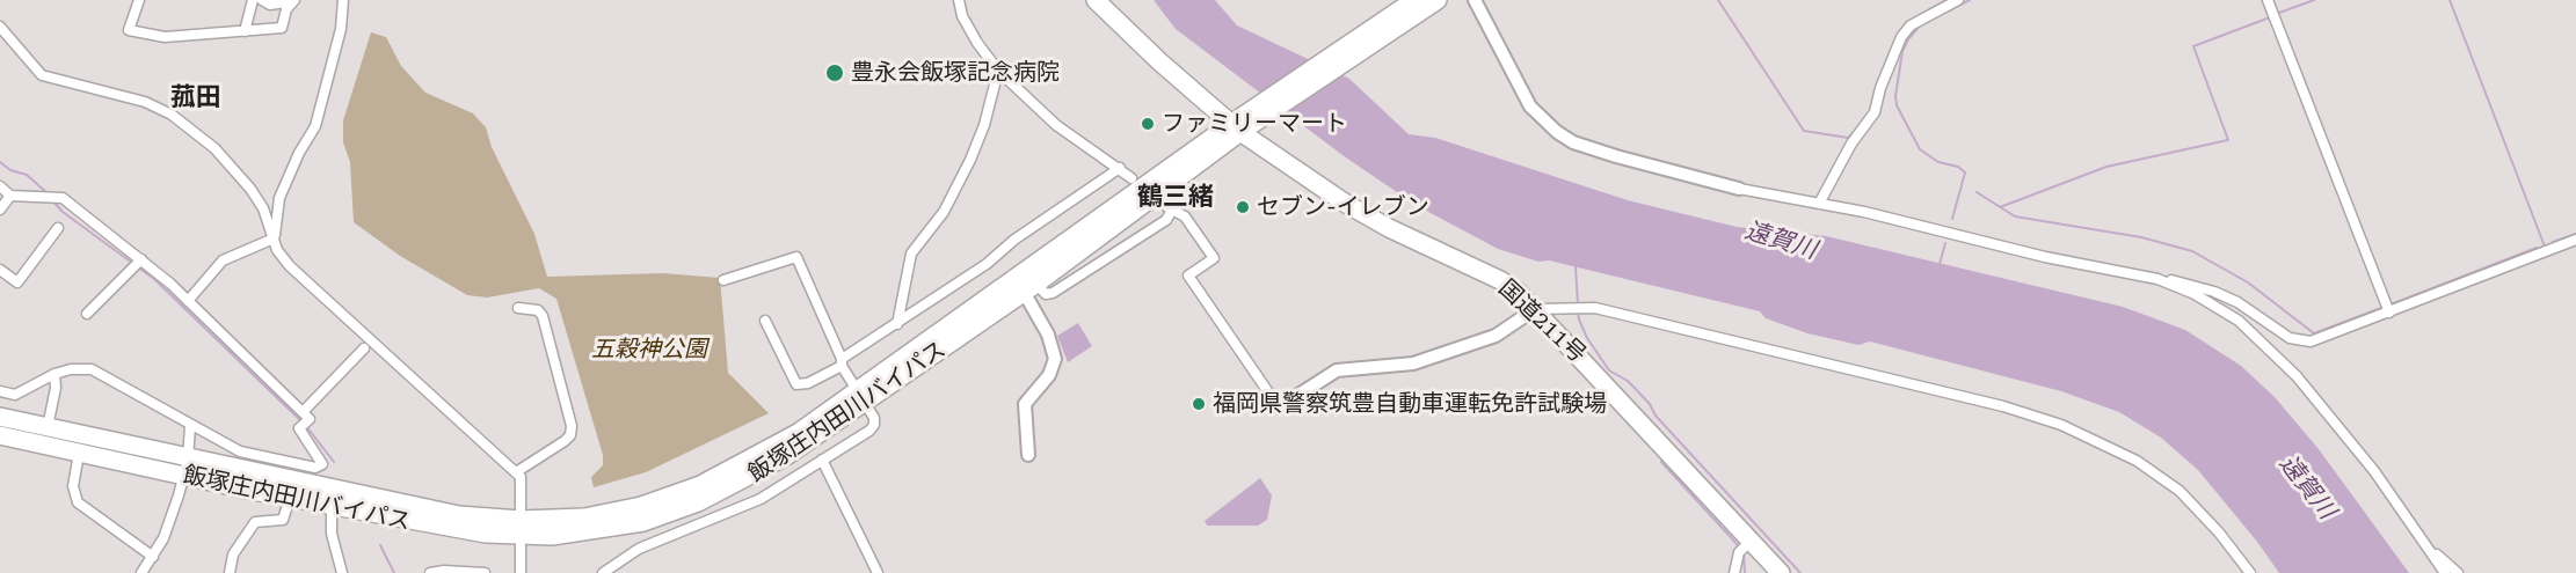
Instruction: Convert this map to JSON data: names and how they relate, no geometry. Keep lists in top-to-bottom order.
{
  "streets": {
    "highway": ["国道211号", "飯塚庄内田川バイパス"]
  },
  "crossings": [
    ["国道211号", "飯塚庄内田川バイパス"]
  ],
  "districts": ["菰田", "鶴三緒"],
  "water": ["遠賀川"],
  "parks": ["五穀神公園"],
  "places": [
    "豊永会飯塚記念病院",
    "ファミリーマート",
    "セブン-イレブン",
    "福岡県警察筑豊自動車運転免許試験場"
  ]
}
